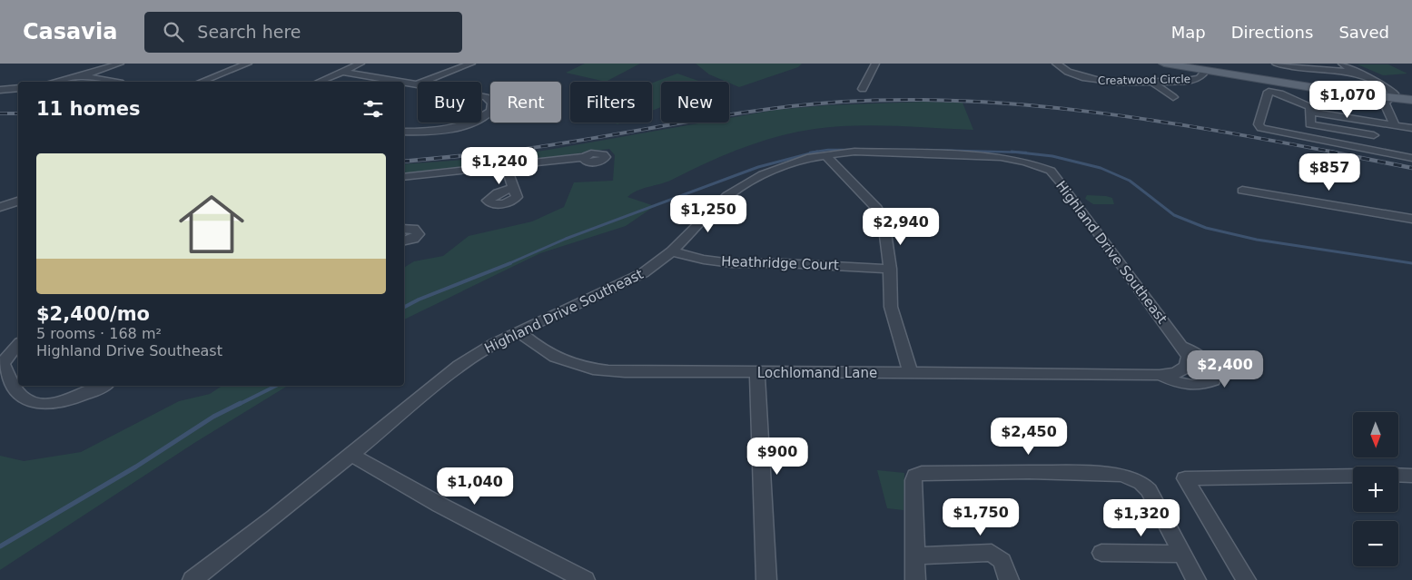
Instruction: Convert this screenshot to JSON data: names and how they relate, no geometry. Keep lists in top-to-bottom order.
{
  "streets": {
    "street": [
      "Creatwood Circle",
      "Highland Drive Southeast",
      "Heathridge Court",
      "Lochlomand Lane"
    ]
  },
  "crossings": [
    ["Highland Drive Southeast", "Heathridge Court"],
    ["Highland Drive Southeast", "Lochlomand Lane"]
  ],
  "north": "bottom",
  "page": {
    "header": "Casavia",
    "search": "Search here",
    "nav": ["Map", "Directions", "Saved"],
    "price": [
      "$1,070",
      "$1,240",
      "$857",
      "$1,250",
      "$2,940",
      "$2,400",
      "$2,450",
      "$900",
      "$1,040",
      "$1,750",
      "$1,320"
    ],
    "chip": [
      "Buy",
      "Rent",
      "Filters",
      "New"
    ],
    "heading": "11 homes",
    "list": [
      {
        "name": "$2,400/mo",
        "note": "5 rooms · 168 m² · Highland Drive Southeast"
      }
    ],
    "map_buttons": ["+", "−"]
  }
}
